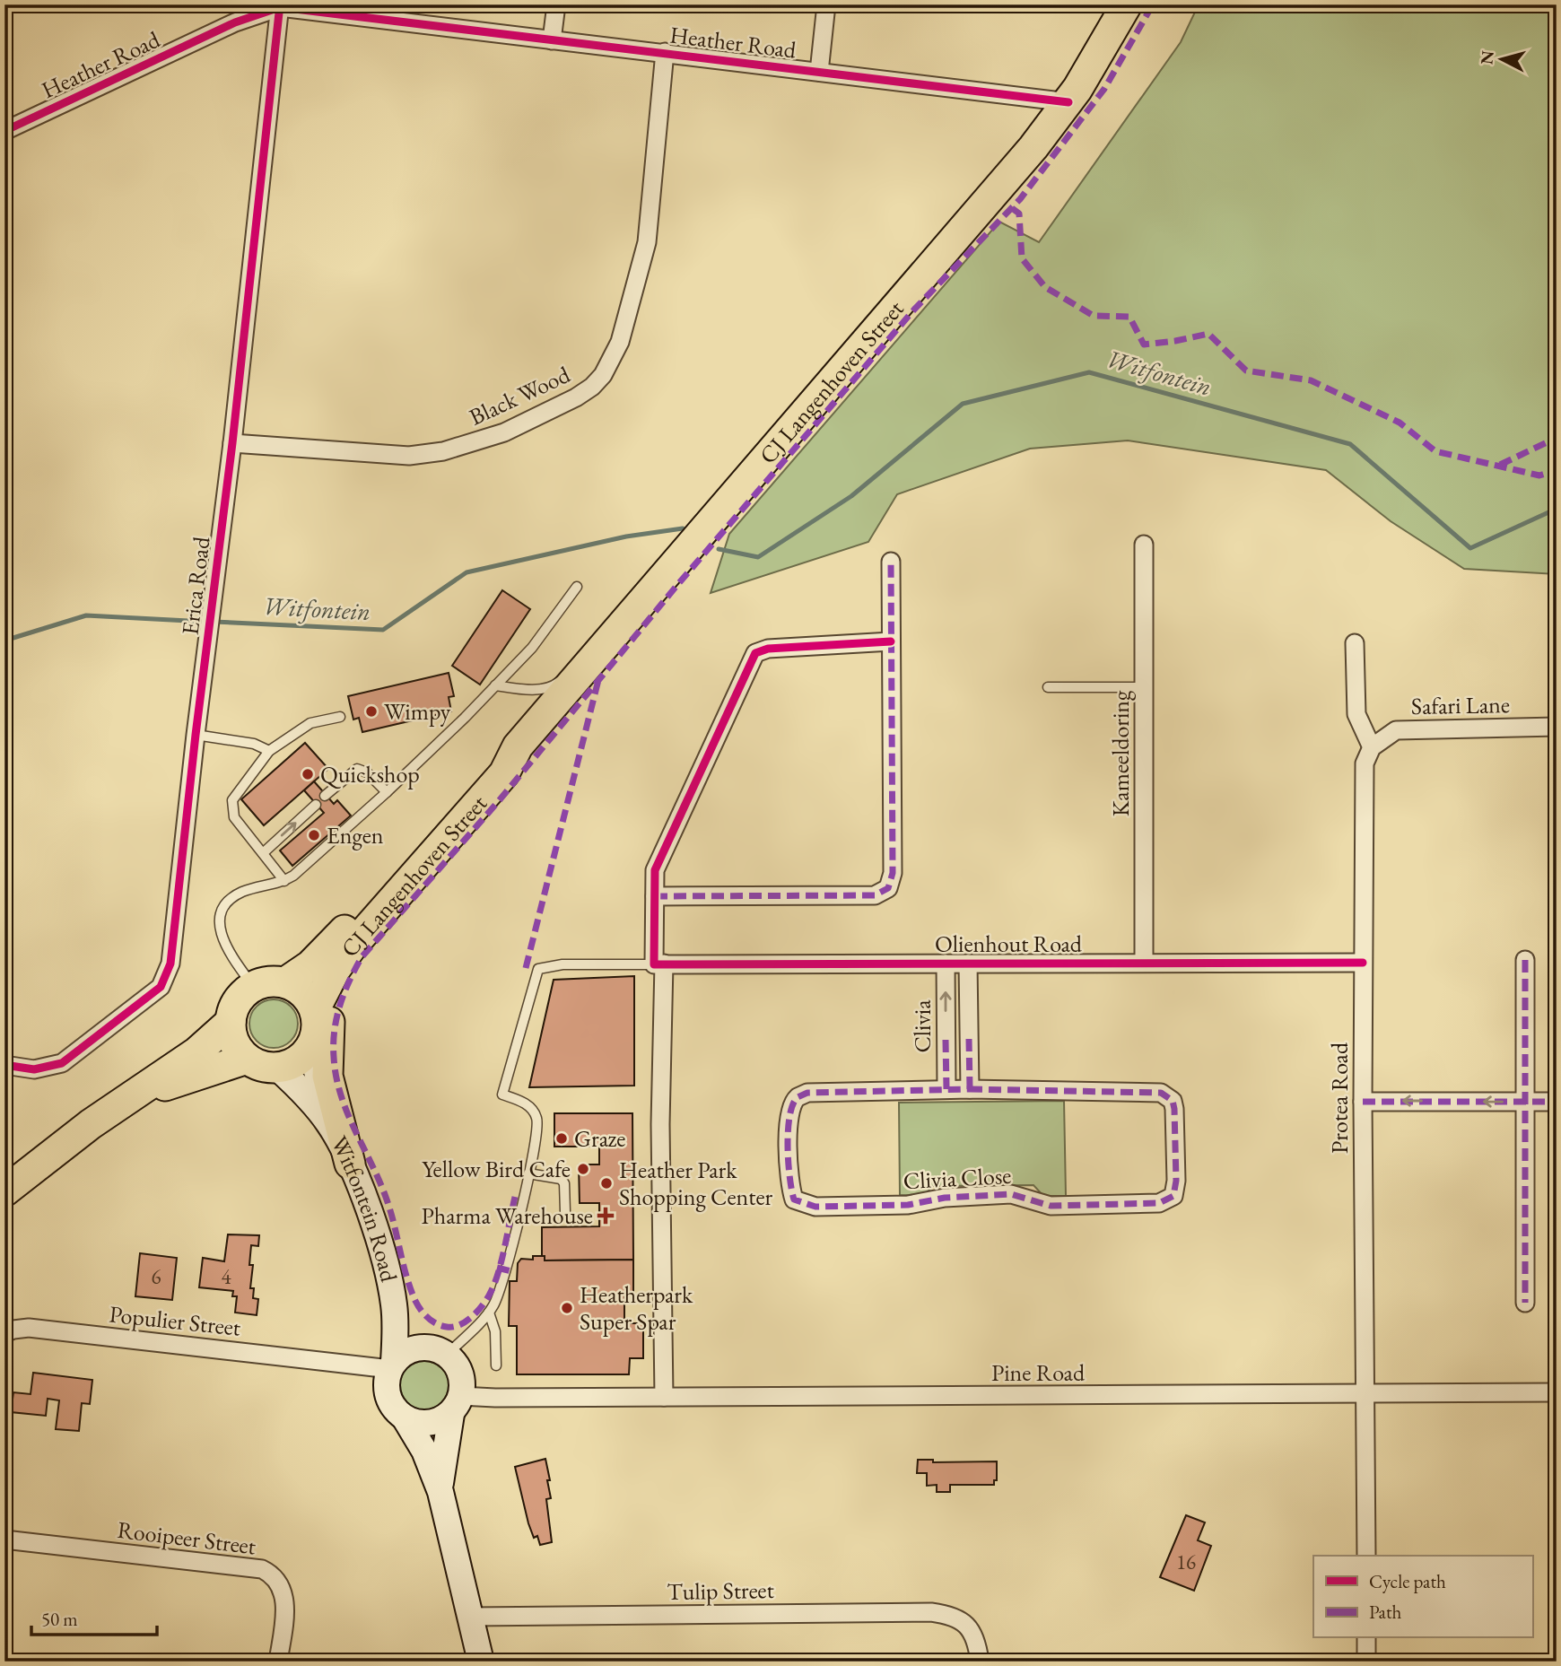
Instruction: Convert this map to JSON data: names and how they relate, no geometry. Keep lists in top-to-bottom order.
{
  "streets": {
    "highway": ["CJ Langenhoven Street"],
    "main road": ["Witfontein Road"],
    "street": [
      "Heather Road",
      "Black Wood",
      "Erica Road",
      "Safari Lane",
      "Kameeldoring",
      "Olienhout Road",
      "Clivia",
      "Protea Road",
      "Clivia Close",
      "Populier Street",
      "Pine Road",
      "Rooipeer Street",
      "Tulip Street"
    ]
  },
  "crossings": [
    ["Heather Road", "CJ Langenhoven Street"],
    ["Heather Road", "Black Wood"],
    ["Heather Road", "Erica Road"],
    ["CJ Langenhoven Street", "Witfontein Road"],
    ["Black Wood", "Erica Road"],
    ["Safari Lane", "Protea Road"],
    ["Kameeldoring", "Olienhout Road"],
    ["Olienhout Road", "Clivia"],
    ["Olienhout Road", "Protea Road"],
    ["Clivia", "Clivia Close"],
    ["Protea Road", "Pine Road"],
    ["Witfontein Road", "Populier Street"],
    ["Witfontein Road", "Pine Road"],
    ["Populier Street", "Pine Road"]
  ],
  "water": ["Witfontein"],
  "places": {
    "other": [
      "Wimpy",
      "Quickshop",
      "Engen",
      "Graze",
      "Yellow Bird Cafe",
      "Heather Park Shopping Center",
      "Heatherpark Super Spar"
    ],
    "health": ["Pharma Warehouse"]
  },
  "house_numbers": ["6", "4", "16"],
  "legend": ["Cycle path", "Path"],
  "scale_bar": "50 m",
  "north": "left"
}
